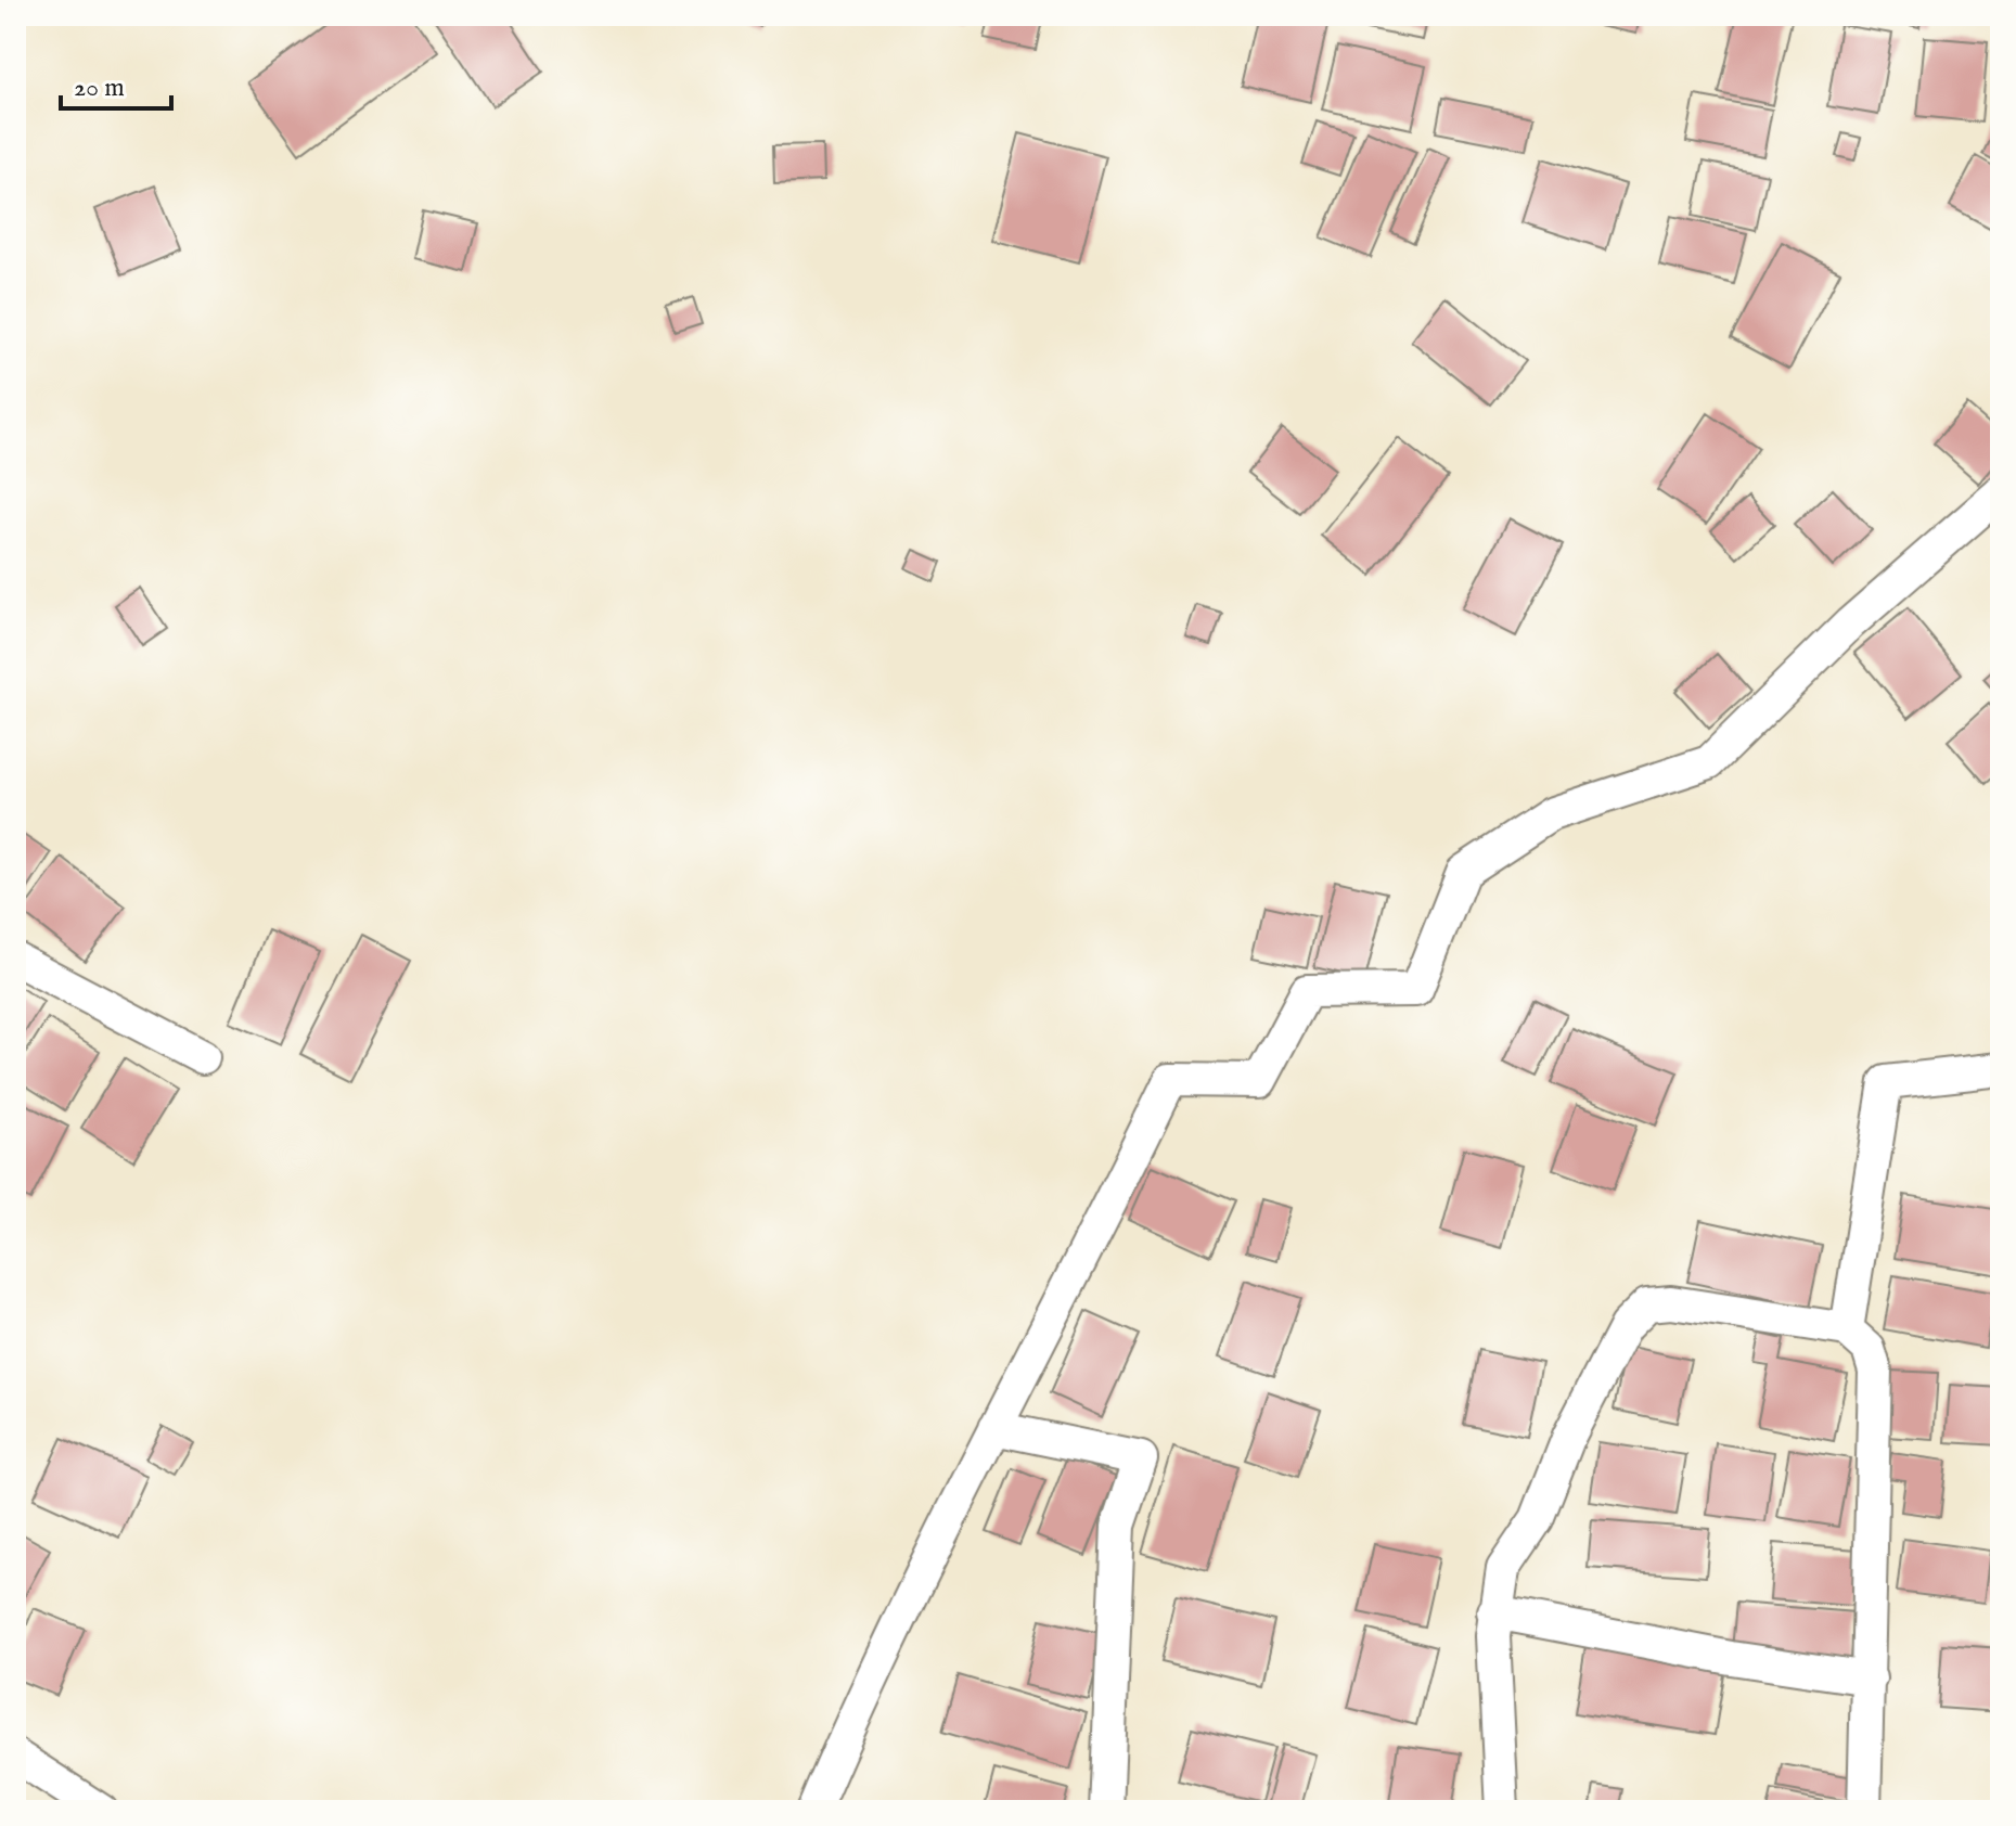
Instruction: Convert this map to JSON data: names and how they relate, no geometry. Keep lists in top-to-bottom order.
{
  "scale_bar": "20 m"
}
